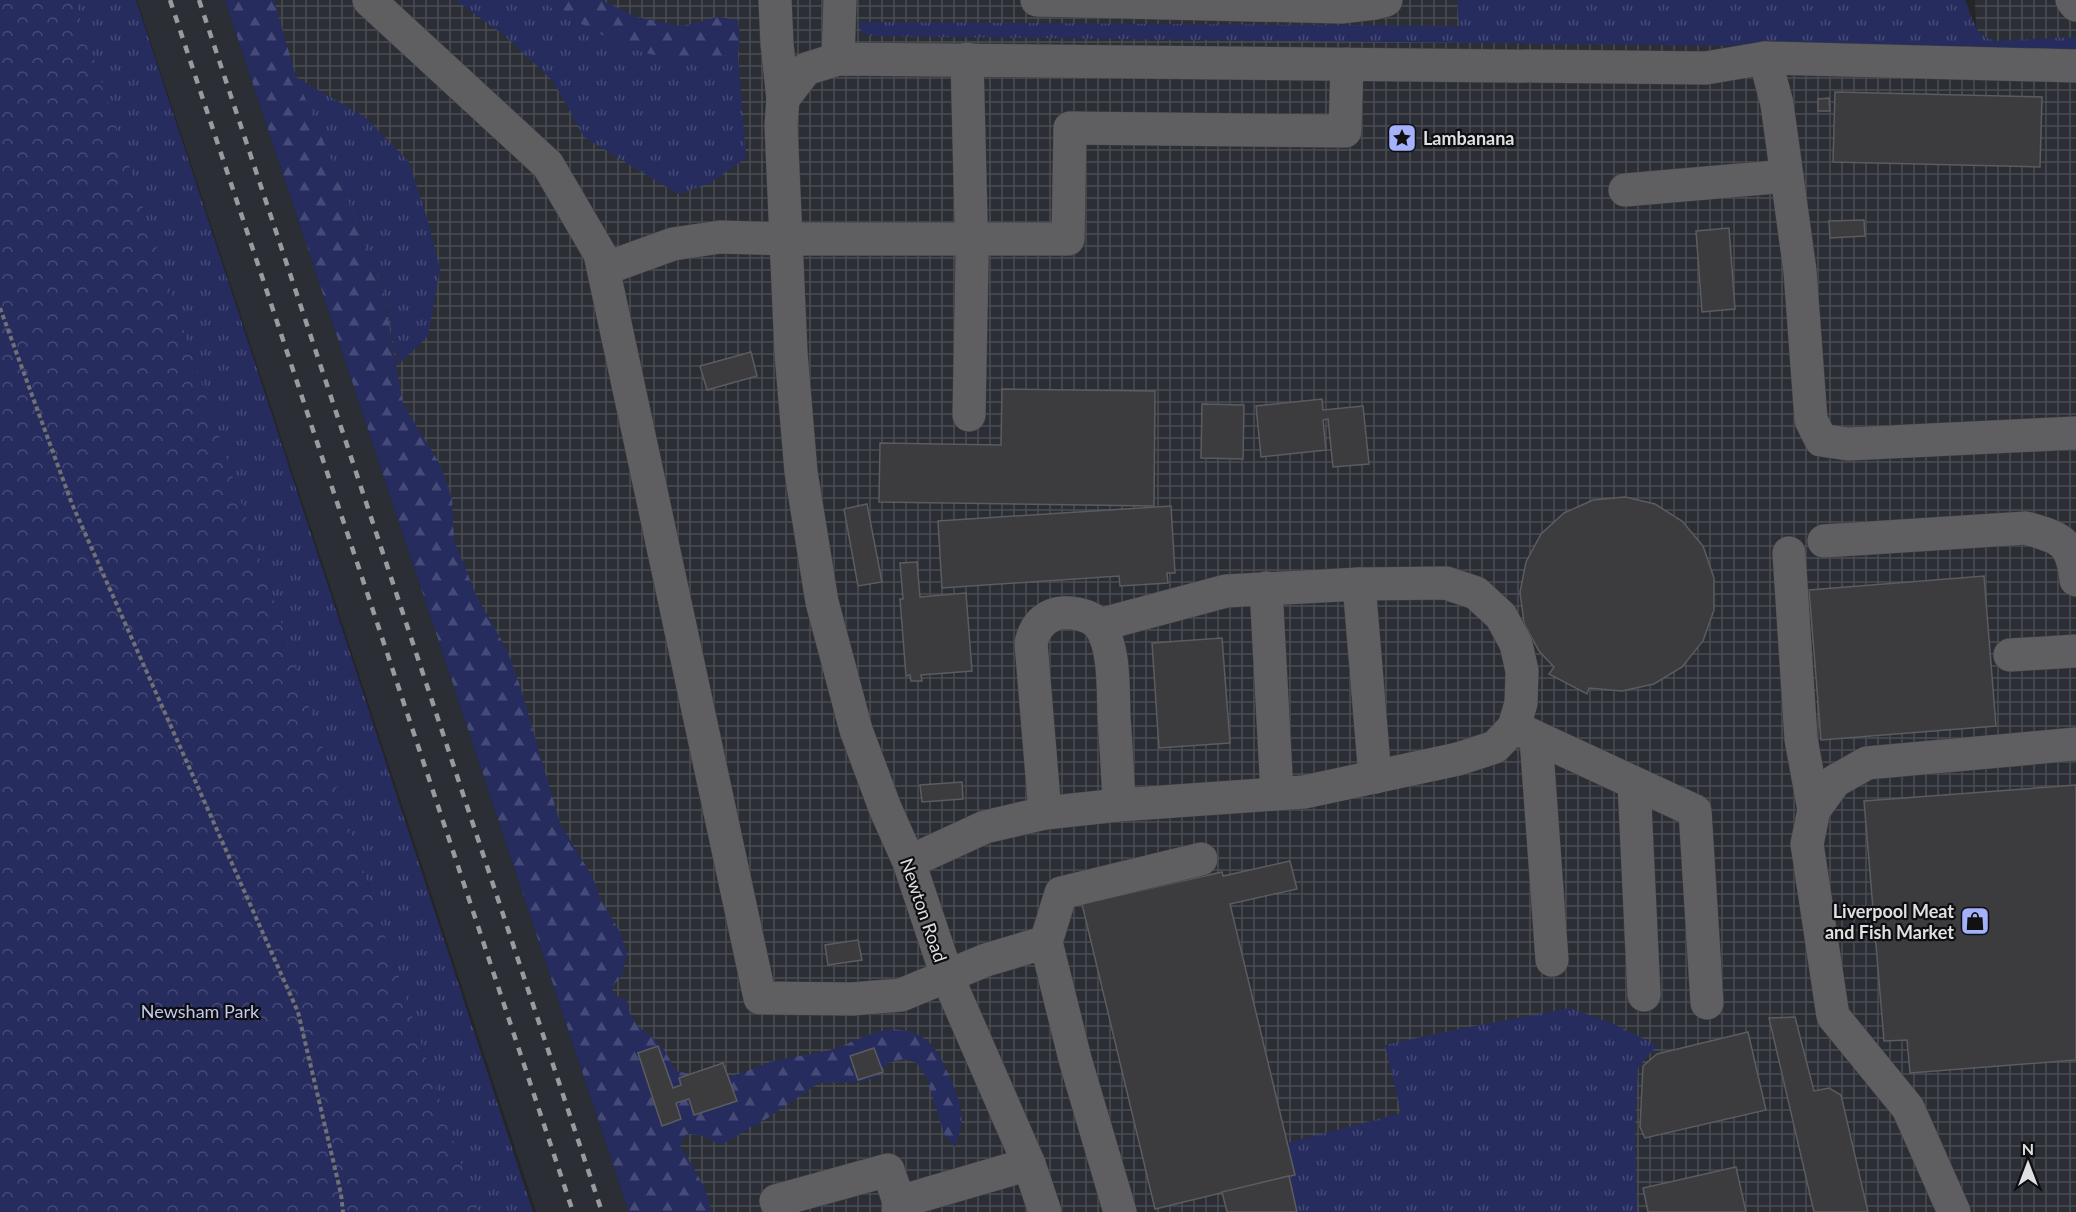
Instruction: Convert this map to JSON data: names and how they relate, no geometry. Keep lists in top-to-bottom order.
{
  "streets": {
    "street": ["Newton Road"]
  },
  "parks": ["Newsham Park"],
  "places": {
    "place": ["Lambanana"],
    "shop": ["Liverpool Meat and Fish Market"]
  },
  "north": "top"
}
